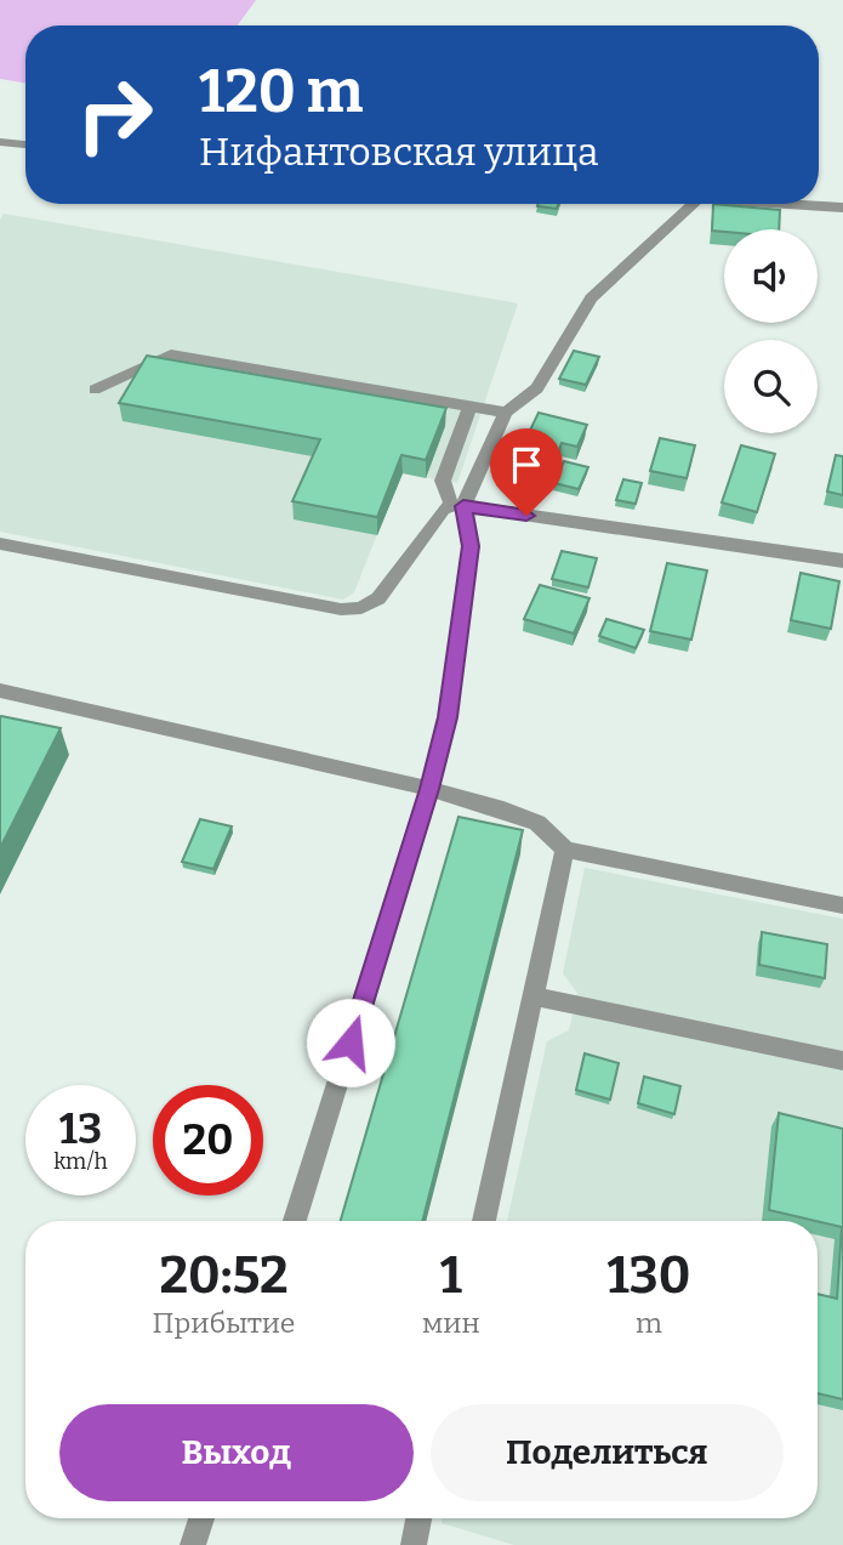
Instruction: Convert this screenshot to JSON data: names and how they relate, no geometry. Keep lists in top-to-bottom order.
{
  "page": {
    "turn": ["120 m", "Нифантовская улица"],
    "speed": "13 km/h",
    "limit": "20",
    "eta": [
      "20:52",
      "Прибытие",
      "1",
      "мин",
      "130",
      "m"
    ],
    "buttons": ["Выход", "Поделиться"]
  }
}
